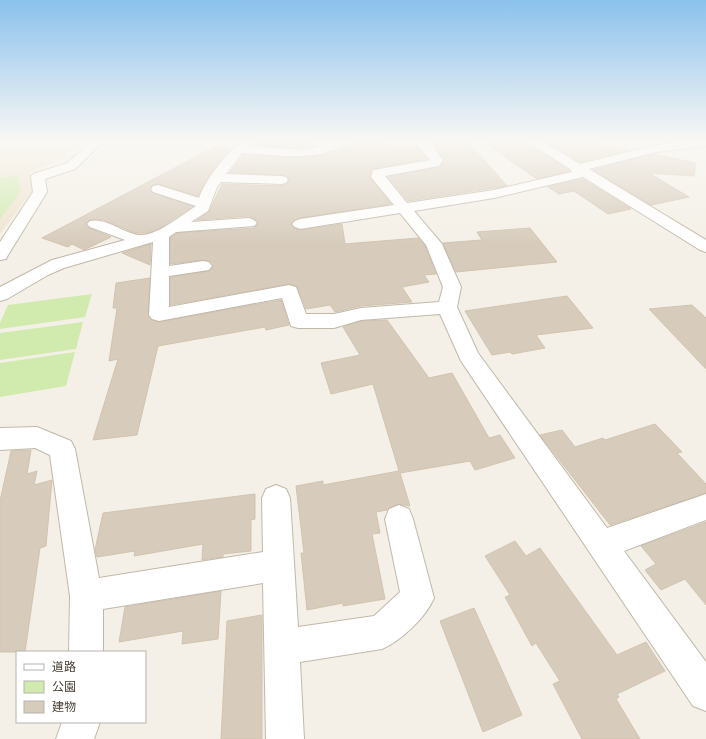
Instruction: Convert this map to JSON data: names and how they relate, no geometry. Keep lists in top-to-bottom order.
{
  "legend": ["道路", "公園", "建物"]
}
